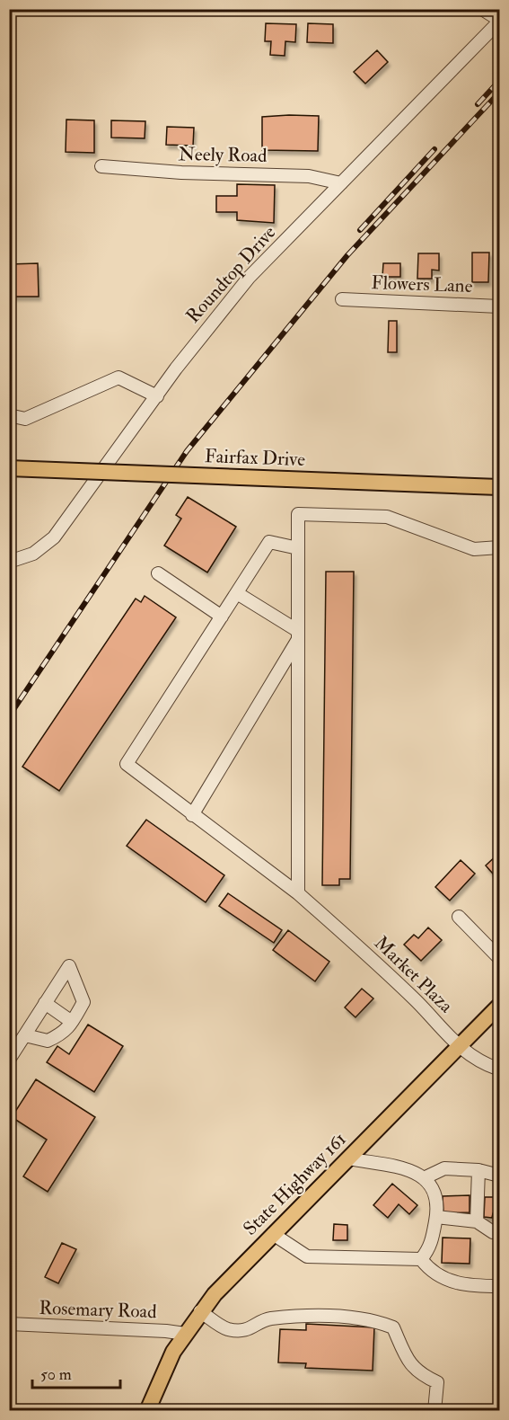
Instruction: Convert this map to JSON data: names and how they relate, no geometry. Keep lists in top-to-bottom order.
{
  "streets": {
    "main road": ["Fairfax Drive", "State Highway 161"],
    "street": [
      "Neely Road",
      "Roundtop Drive",
      "Flowers Lane",
      "Market Plaza",
      "Rosemary Road"
    ]
  },
  "crossings": [
    ["Neely Road", "Roundtop Drive"],
    ["Market Plaza", "State Highway 161"],
    ["State Highway 161", "Rosemary Road"]
  ],
  "scale_bar": "50 m"
}
